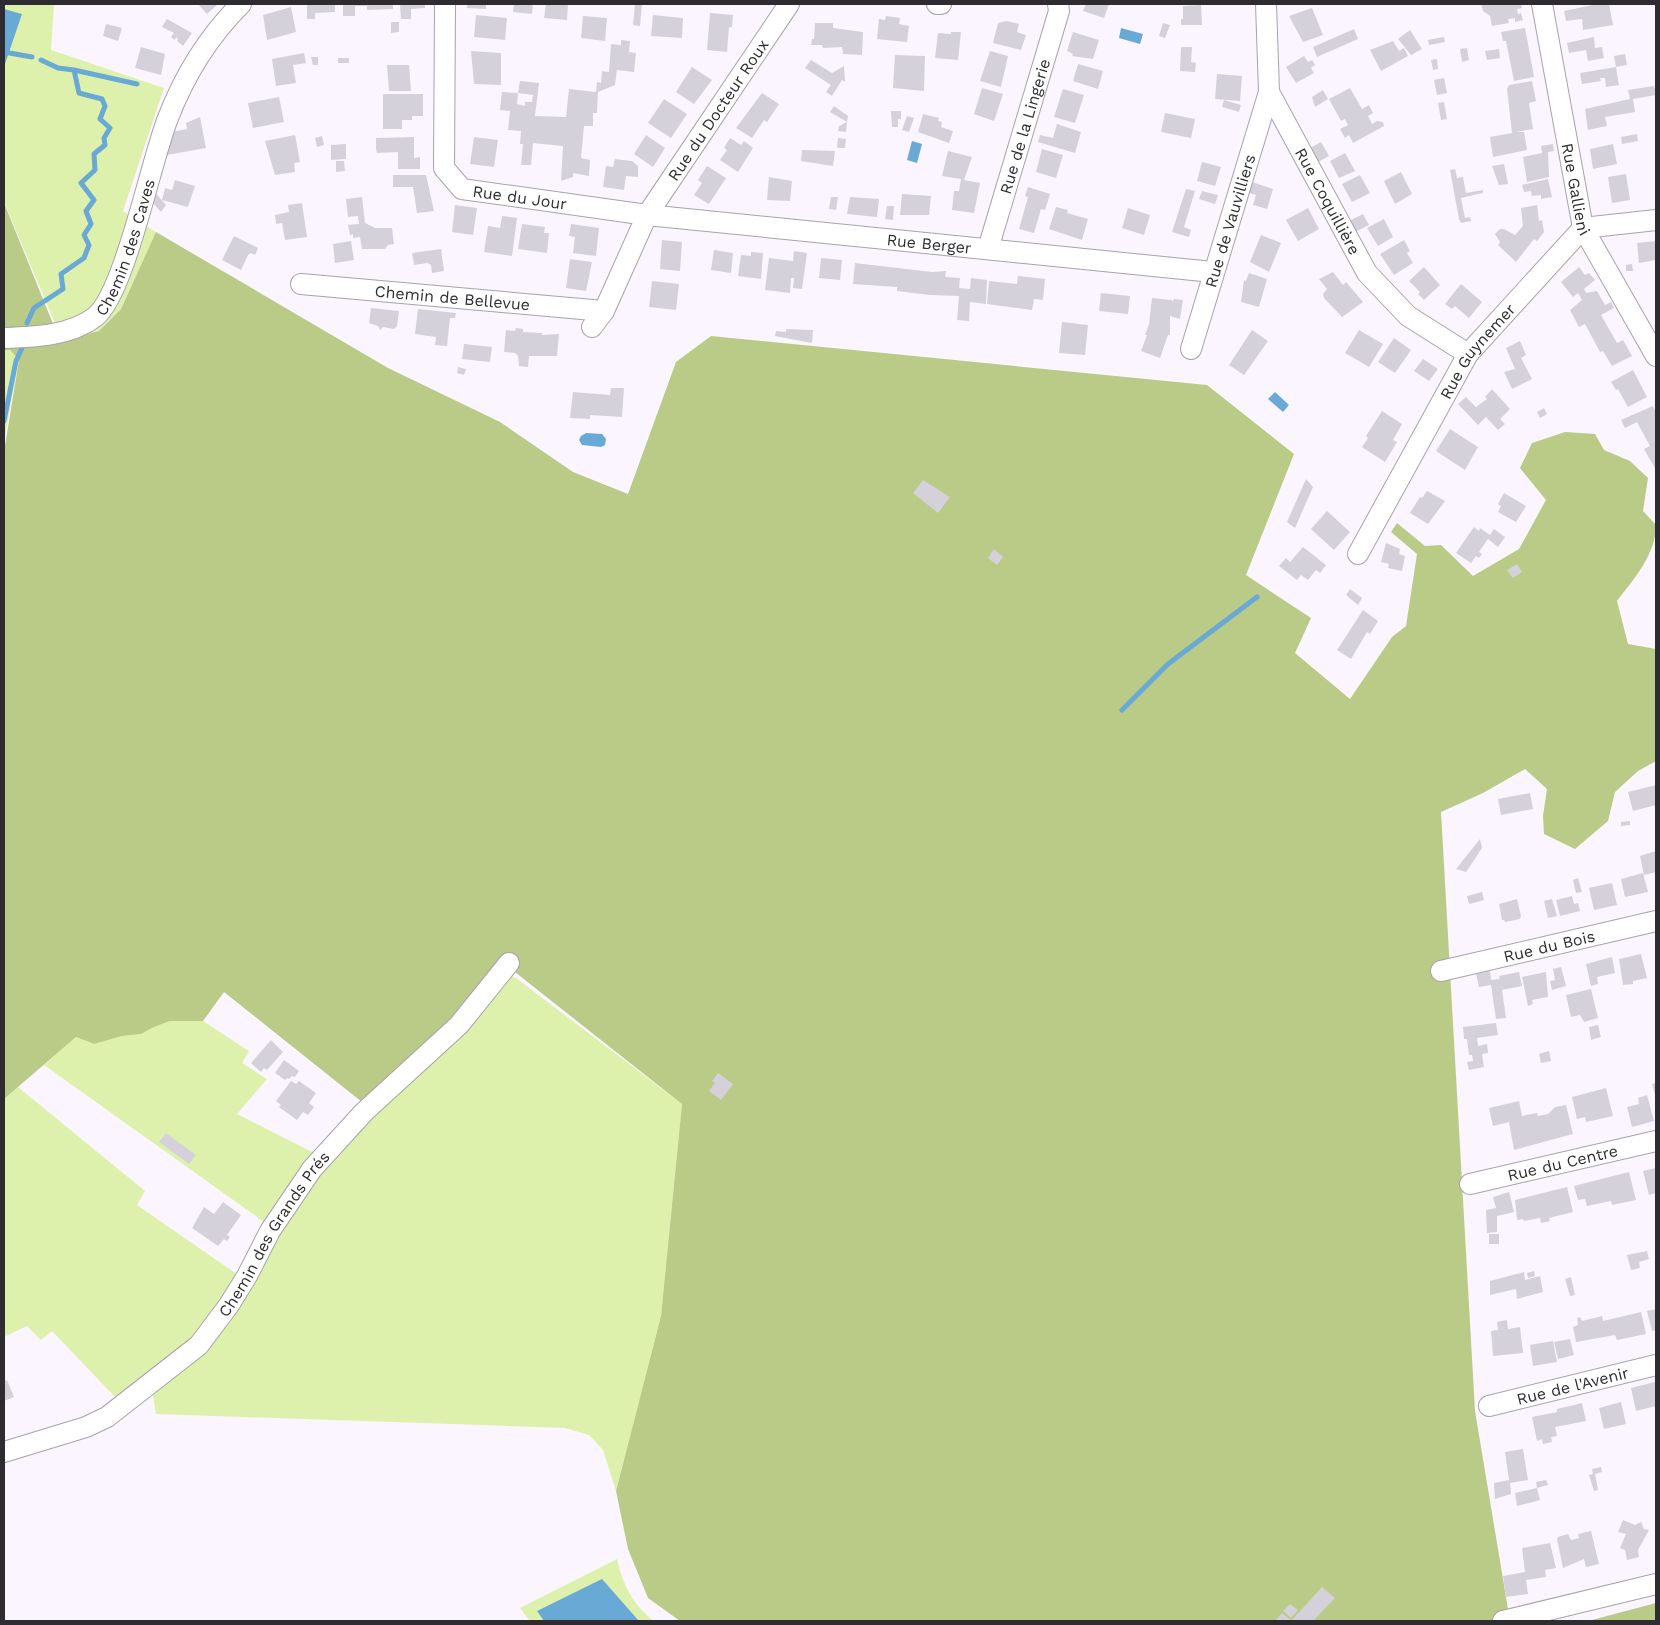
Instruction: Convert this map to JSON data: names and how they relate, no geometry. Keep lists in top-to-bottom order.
{
  "streets": {
    "street": [
      "Rue du Docteur Roux",
      "Rue de la Lingerie",
      "Rue Gallieni",
      "Rue du Jour",
      "Rue Coquillière",
      "Rue de Vauvilliers",
      "Rue Berger",
      "Chemin des Caves",
      "Chemin de Bellevue",
      "Rue Guynemer",
      "Rue du Bois",
      "Rue du Centre",
      "Chemin des Grands Prés",
      "Rue de l'Avenir"
    ]
  },
  "crossings": [
    ["Rue du Docteur Roux", "Rue du Jour"],
    ["Rue du Docteur Roux", "Rue Berger"],
    ["Rue du Docteur Roux", "Chemin de Bellevue"],
    ["Rue de la Lingerie", "Rue Berger"],
    ["Rue Gallieni", "Rue Guynemer"],
    ["Rue du Jour", "Rue Berger"],
    ["Rue Coquillière", "Rue de Vauvilliers"],
    ["Rue Coquillière", "Rue Guynemer"],
    ["Rue de Vauvilliers", "Rue Berger"]
  ]
}
